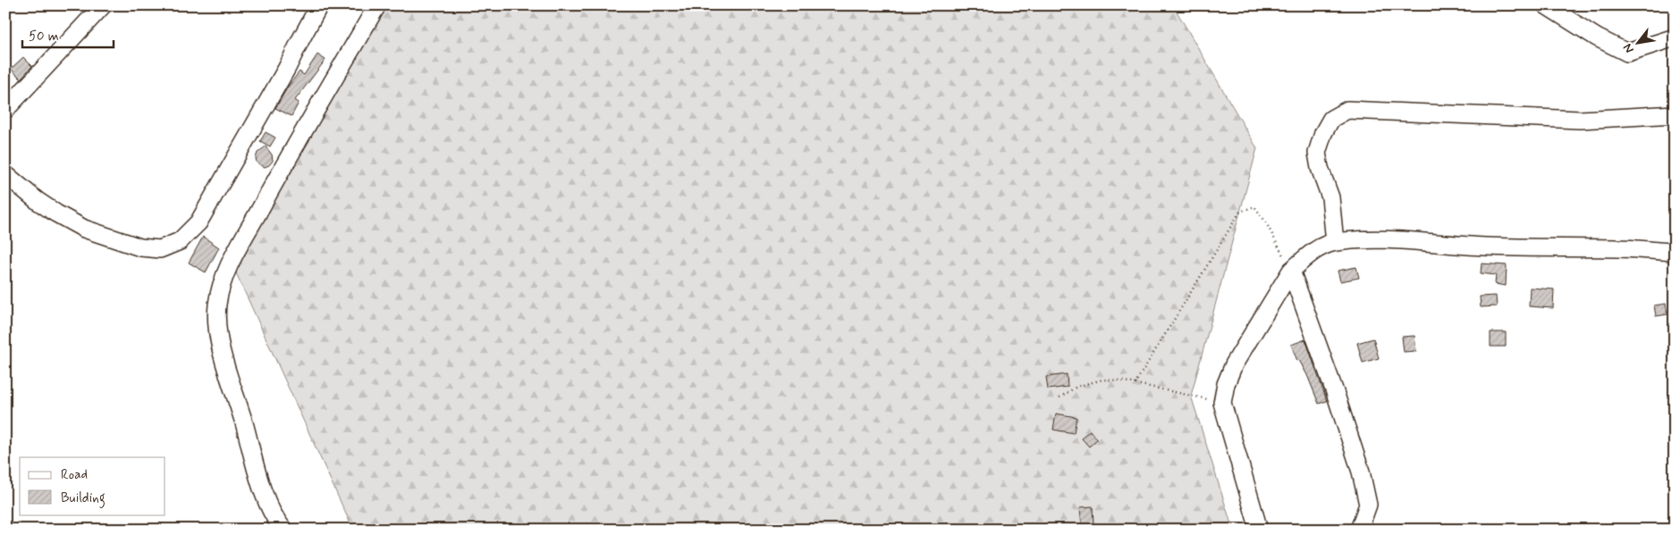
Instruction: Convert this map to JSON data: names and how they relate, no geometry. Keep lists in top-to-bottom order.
{
  "legend": ["Road", "Building"],
  "scale_bar": "50 m",
  "north": "bottom left"
}
